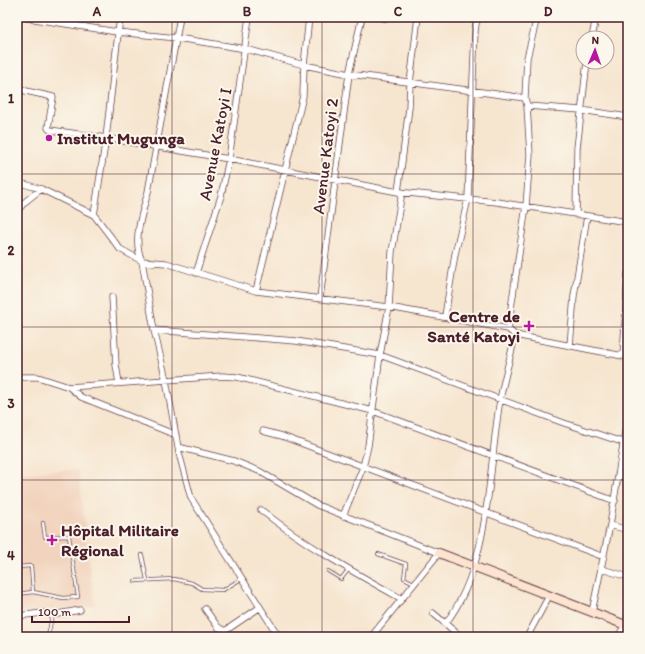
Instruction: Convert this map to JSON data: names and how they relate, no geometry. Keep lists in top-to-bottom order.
{
  "streets": {
    "street": ["Avenue Katoyi I", "Avenue Katoyi 2"]
  },
  "places": {
    "other": ["Institut Mugunga"],
    "health": ["Centre de Santé Katoyi", "Hôpital Militaire Régional"]
  },
  "scale_bar": "100 m",
  "north": "top",
  "grid": {
    "columns": [
      "A",
      "B",
      "C",
      "D"
    ],
    "rows": [
      "1",
      "2",
      "3",
      "4"
    ]
  }
}
